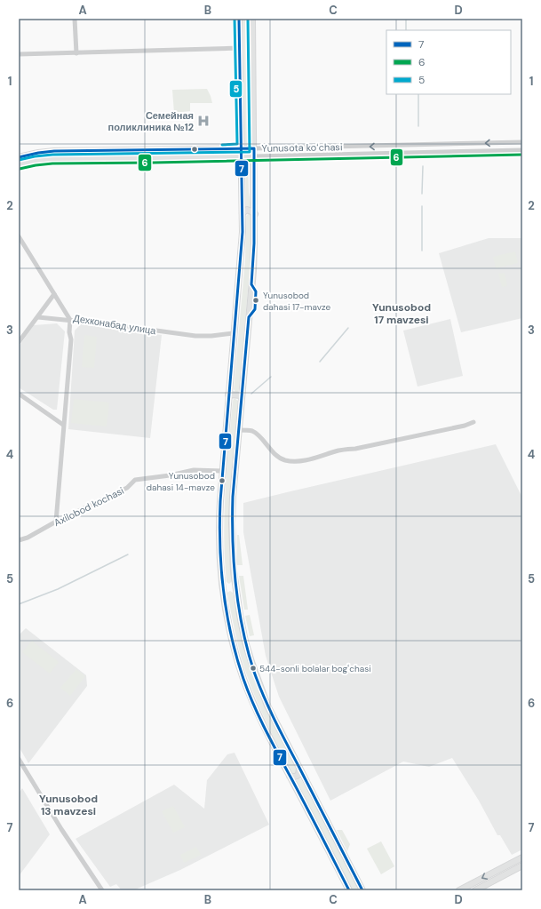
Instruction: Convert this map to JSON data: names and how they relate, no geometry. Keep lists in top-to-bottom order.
{
  "streets": {
    "main road": ["Yunusota koʻchasi"],
    "street": ["Дехконабад улица", "Axilobod kochasi"]
  },
  "districts": ["Yunusobod 17 mavzesi", "Yunusobod 13 mavzesi"],
  "places": {
    "hospital": ["Семейная поликлиника №12"],
    "other": ["Yunusobod dahasi 17-mavze", "Yunusobod dahasi 14-mavze", "544-sonli bolalar bogʻchasi"]
  },
  "lines": ["transit line 7", "transit line 5", "transit line 6"],
  "legend": ["7", "6", "5"],
  "grid": {
    "columns": [
      "A",
      "B",
      "C",
      "D"
    ],
    "rows": [
      "1",
      "2",
      "3",
      "4",
      "5",
      "6",
      "7"
    ]
  }
}
